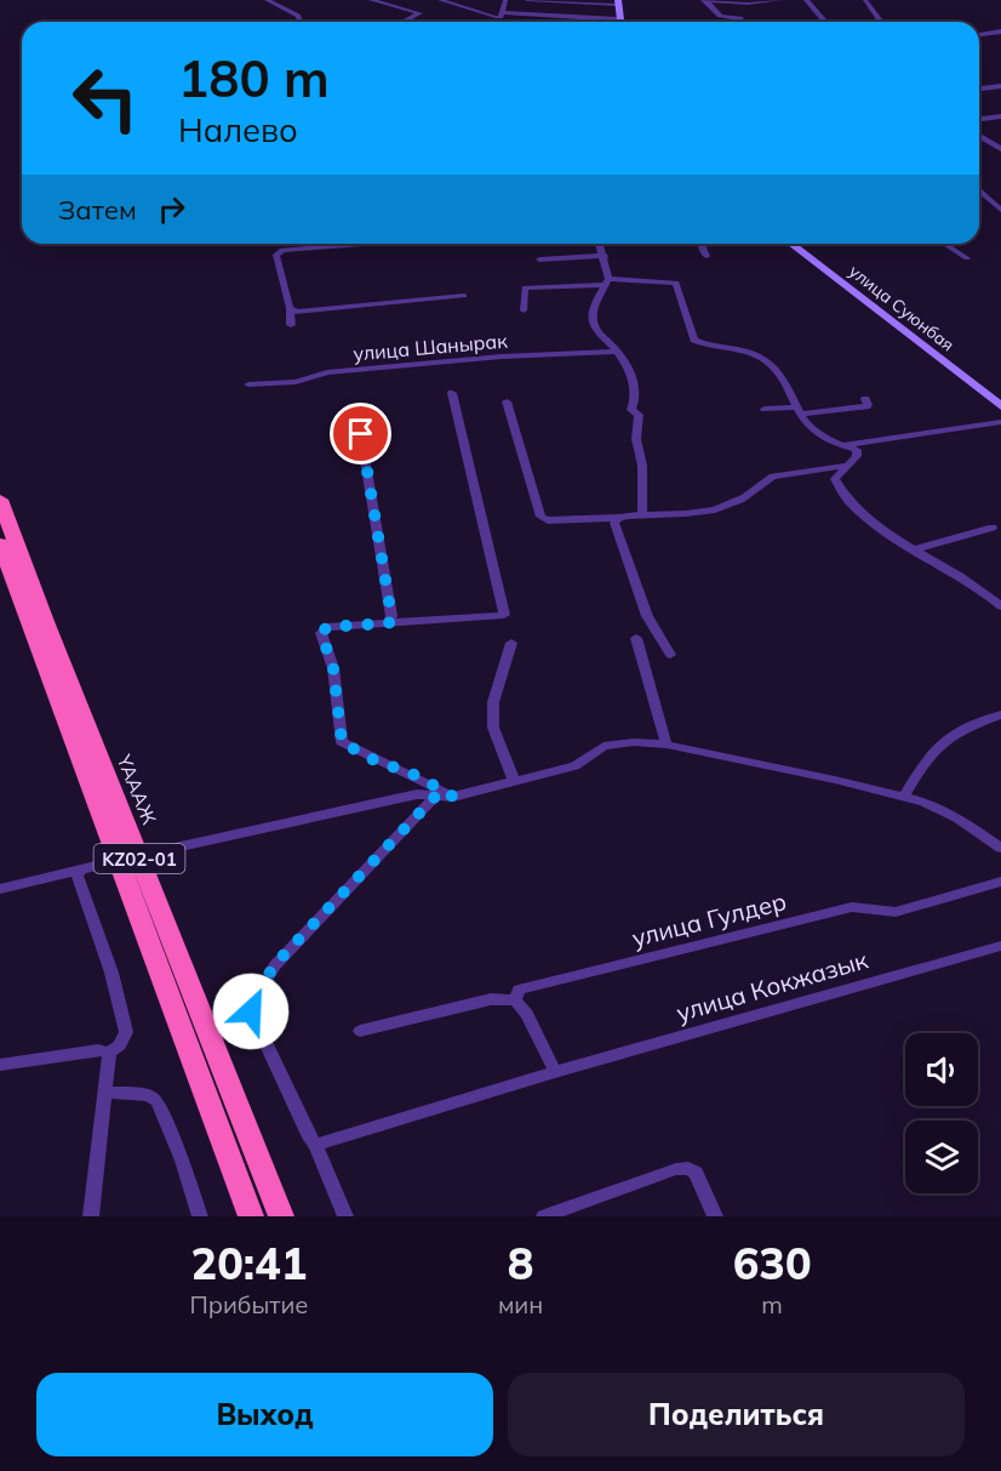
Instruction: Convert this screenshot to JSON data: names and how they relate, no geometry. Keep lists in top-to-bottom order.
{
  "streets": {
    "highway": ["ҮАААЖ", "KZ02-01"],
    "main road": ["улица Суюнбая"],
    "street": ["улица Шанырак", "улица Гулдер", "улица Кокжазык"]
  },
  "page": {
    "turn": ["180 m", "Налево"],
    "then": "Затем",
    "eta": [
      "20:41",
      "Прибытие",
      "8",
      "мин",
      "630",
      "m"
    ],
    "buttons": ["Выход", "Поделиться"]
  }
}
